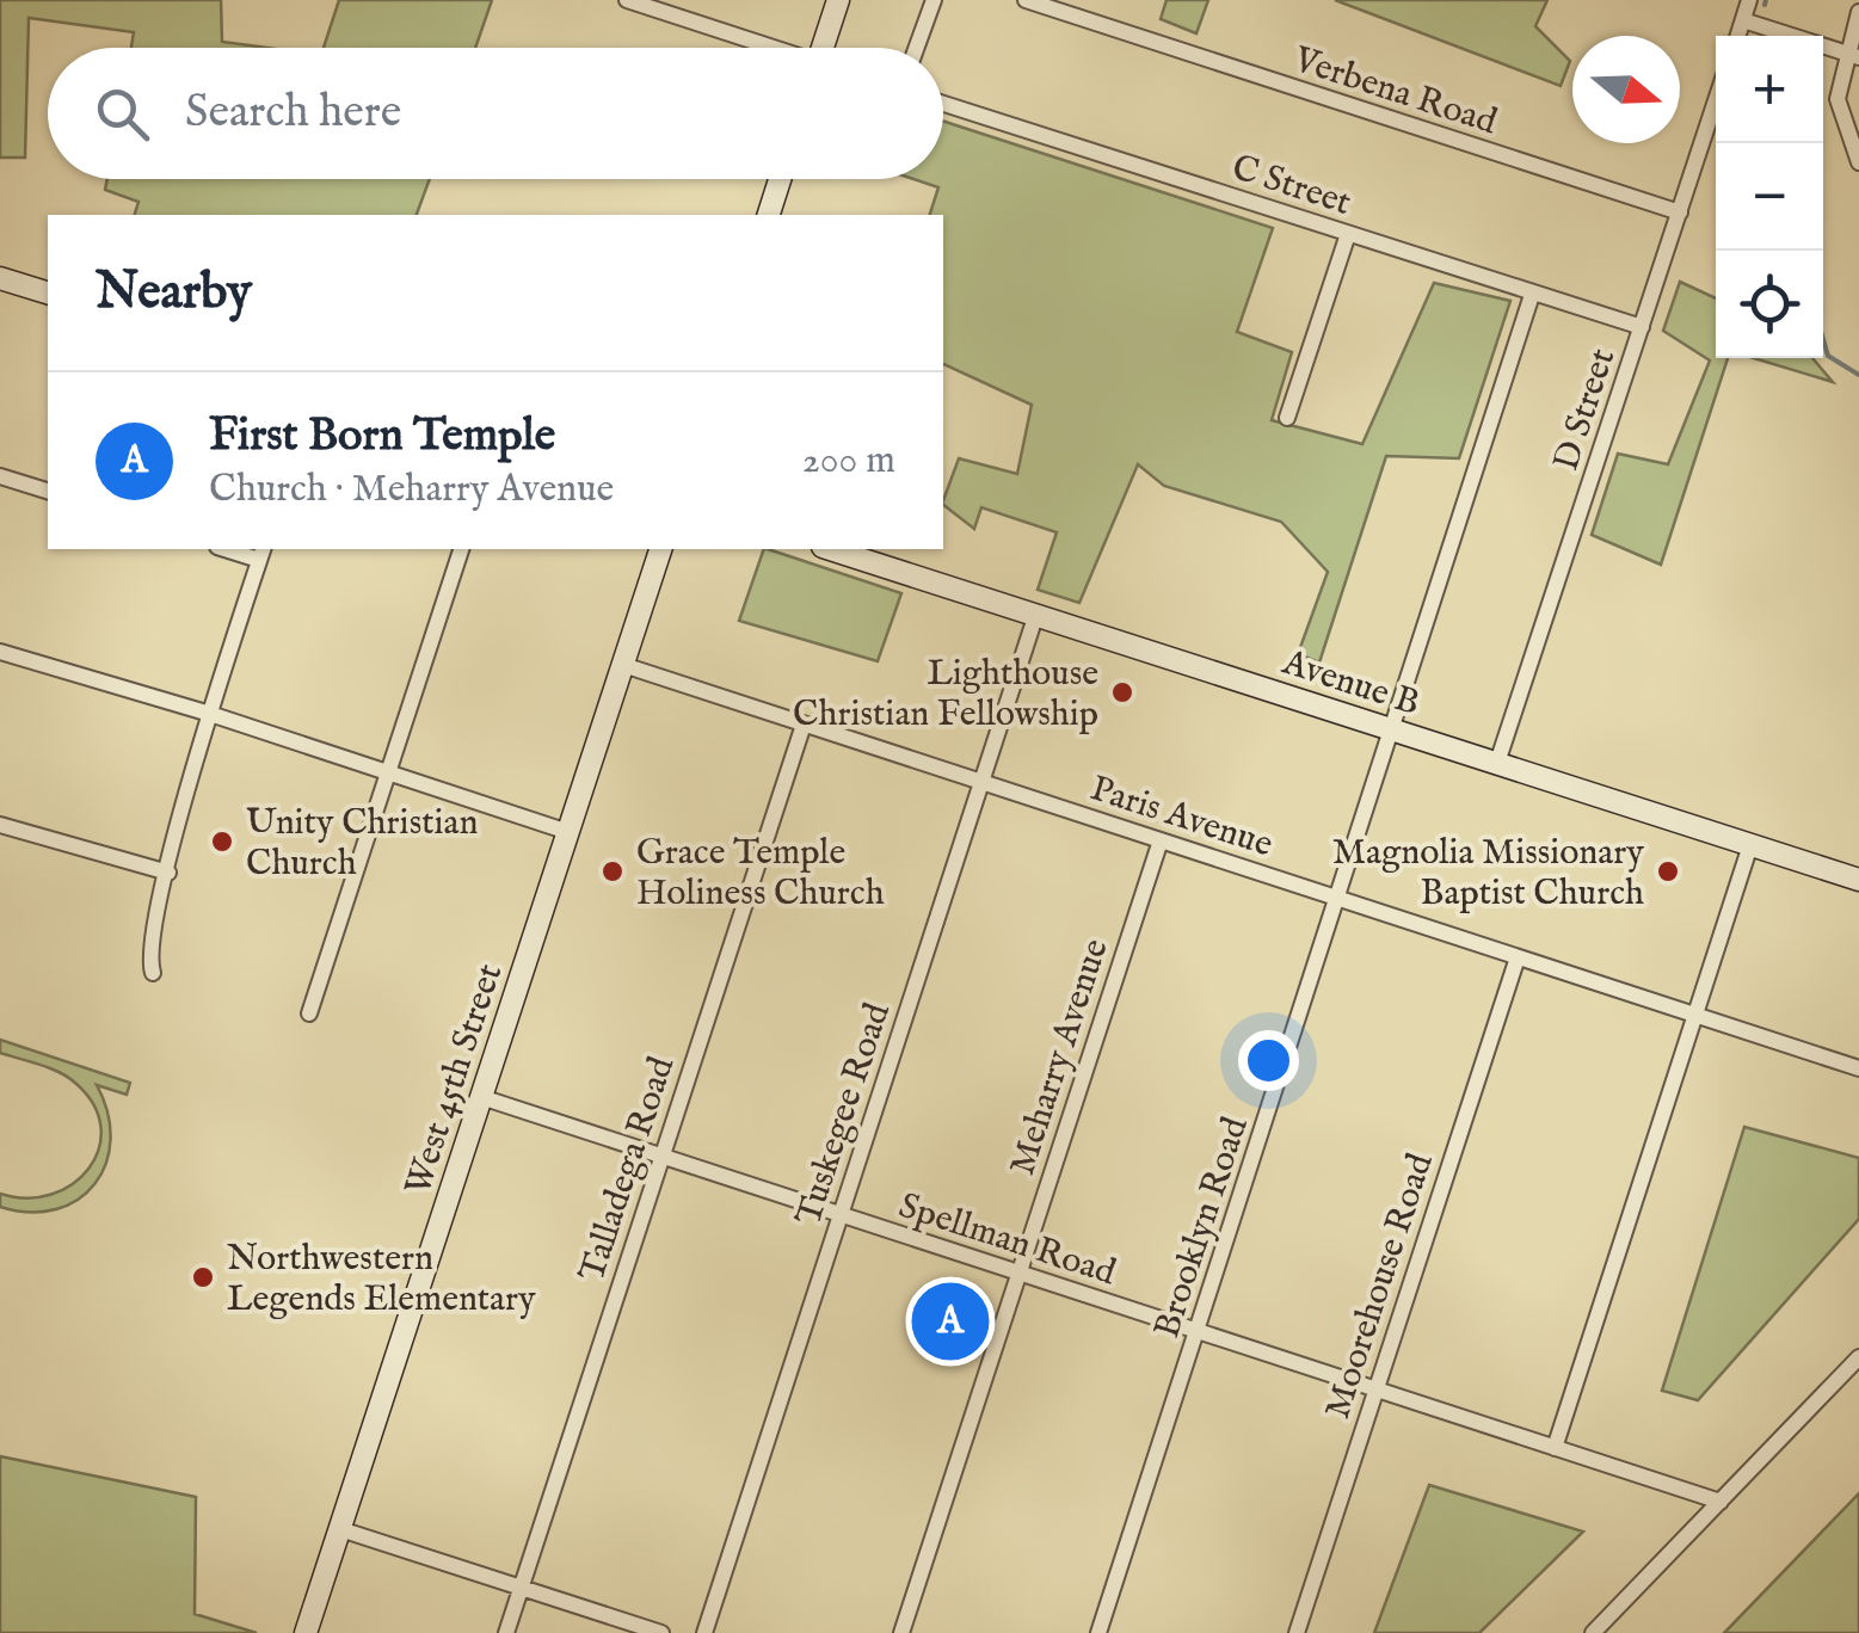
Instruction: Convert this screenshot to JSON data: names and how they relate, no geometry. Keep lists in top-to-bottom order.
{
  "streets": {
    "street": [
      "Verbena Road",
      "C Street",
      "D Street",
      "Avenue B",
      "Paris Avenue",
      "Meharry Avenue",
      "West 45th Street",
      "Tuskegee Road",
      "Talladega Road",
      "Brooklyn Road",
      "Spellman Road",
      "Moorehouse Road"
    ]
  },
  "crossings": [
    ["Verbena Road", "D Street"],
    ["C Street", "D Street"],
    ["C Street", "Brooklyn Road"],
    ["D Street", "Avenue B"],
    ["Avenue B", "Tuskegee Road"],
    ["Avenue B", "Brooklyn Road"],
    ["Paris Avenue", "Meharry Avenue"],
    ["Paris Avenue", "West 45th Street"],
    ["Paris Avenue", "Tuskegee Road"],
    ["Paris Avenue", "Talladega Road"],
    ["Paris Avenue", "Brooklyn Road"],
    ["Paris Avenue", "Moorehouse Road"],
    ["Meharry Avenue", "Spellman Road"],
    ["West 45th Street", "Spellman Road"],
    ["Tuskegee Road", "Spellman Road"],
    ["Talladega Road", "Spellman Road"],
    ["Brooklyn Road", "Spellman Road"],
    ["Spellman Road", "Moorehouse Road"]
  ],
  "places": [
    "Lighthouse Christian Fellowship",
    "Unity Christian Church",
    "Grace Temple Holiness Church",
    "Magnolia Missionary Baptist Church",
    "Northwestern Legends Elementary"
  ],
  "north": "right",
  "page": {
    "map_buttons": ["+", "−"],
    "search": "Search here",
    "heading": "Nearby",
    "list": [
      {
        "mark": "A",
        "name": "First Born Temple",
        "note": "Church · Meharry Avenue",
        "value": "200 m"
      }
    ],
    "pins": "A"
  }
}
